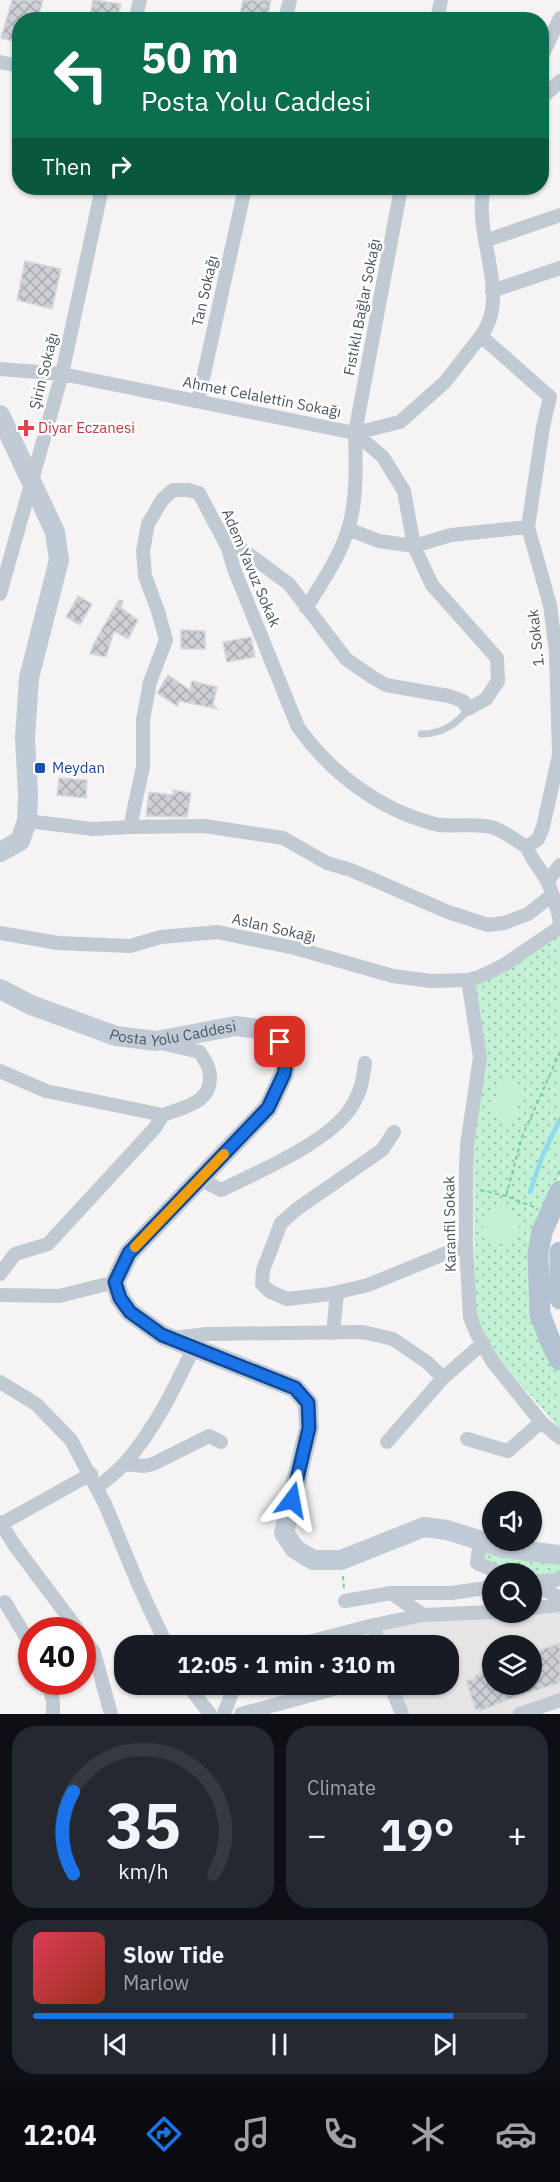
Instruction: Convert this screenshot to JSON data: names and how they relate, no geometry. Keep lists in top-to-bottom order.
{
  "streets": {
    "street": [
      "Tan Sokağı",
      "Fıstıklı Bağlar Sokağı",
      "Şirin Sokağı",
      "Ahmet Celalettin Sokağı",
      "Adem Yavuz Sokak",
      "1. Sokak",
      "Aslan Sokağı",
      "Posta Yolu Caddesi",
      "Karanfil Sokak"
    ]
  },
  "crossings": [
    ["Tan Sokağı", "Ahmet Celalettin Sokağı"],
    ["Fıstıklı Bağlar Sokağı", "Ahmet Celalettin Sokağı"],
    ["Şirin Sokağı", "Ahmet Celalettin Sokağı"],
    ["Adem Yavuz Sokak", "1. Sokak"],
    ["Aslan Sokağı", "Karanfil Sokak"]
  ],
  "places": {
    "health": ["Diyar Eczanesi"],
    "transit": ["Meydan"]
  },
  "page": {
    "turn": ["50 m", "Posta Yolu Caddesi"],
    "then": "Then",
    "limit": "40",
    "trip": "12:05 · 1 min · 310 m",
    "tile": "Climate",
    "heat": ["−", "19°", "+"],
    "song": ["Slow Tide", "Marlow"],
    "tabs": "12:04",
    "gauge": ["35", "km/h"]
  }
}
